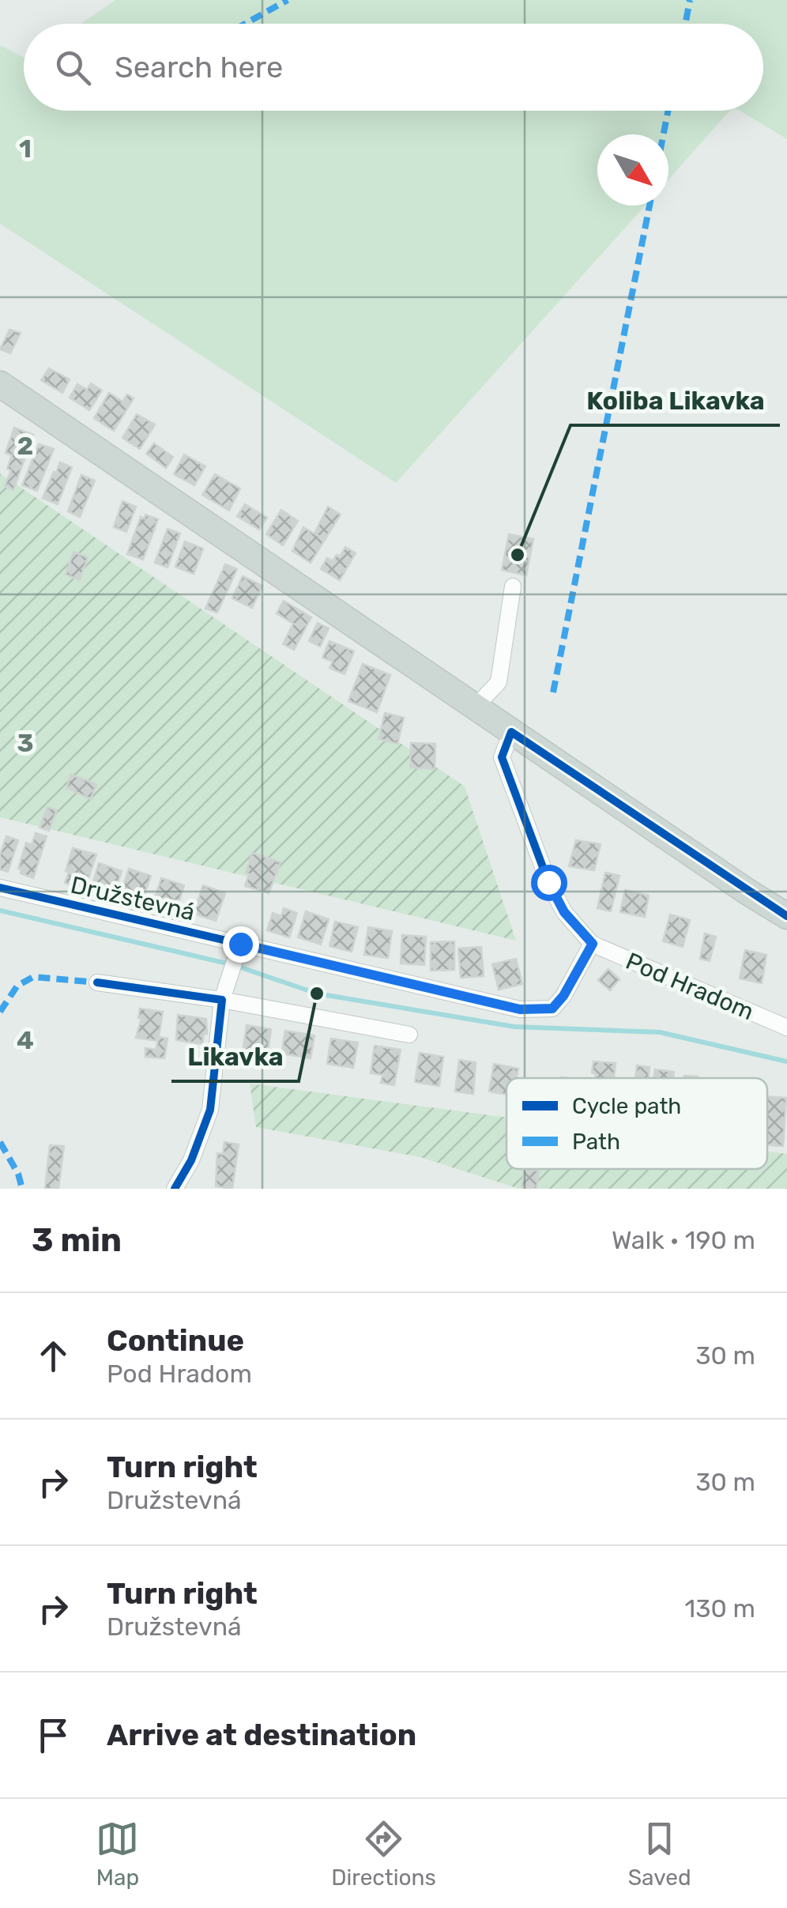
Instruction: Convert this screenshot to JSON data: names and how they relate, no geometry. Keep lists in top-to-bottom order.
{
  "streets": {
    "street": ["Družstevná", "Pod Hradom"]
  },
  "crossings": [
    ["Družstevná", "Pod Hradom"]
  ],
  "places": ["Koliba Likavka", "Likavka"],
  "legend": ["Cycle path", "Path"],
  "north": "bottom right",
  "page": {
    "search": "Search here",
    "heading": ["3 min", "Walk · 190 m"],
    "list": [
      ["Continue", "Pod Hradom", "30 m"],
      ["Turn right", "Družstevná", "30 m"],
      ["Turn right", "Družstevná", "130 m"],
      "Arrive at destination"
    ],
    "nav": ["Map", "Directions", "Saved"]
  },
  "grid": {
    "rows": [
      "1",
      "2",
      "3",
      "4"
    ]
  }
}
